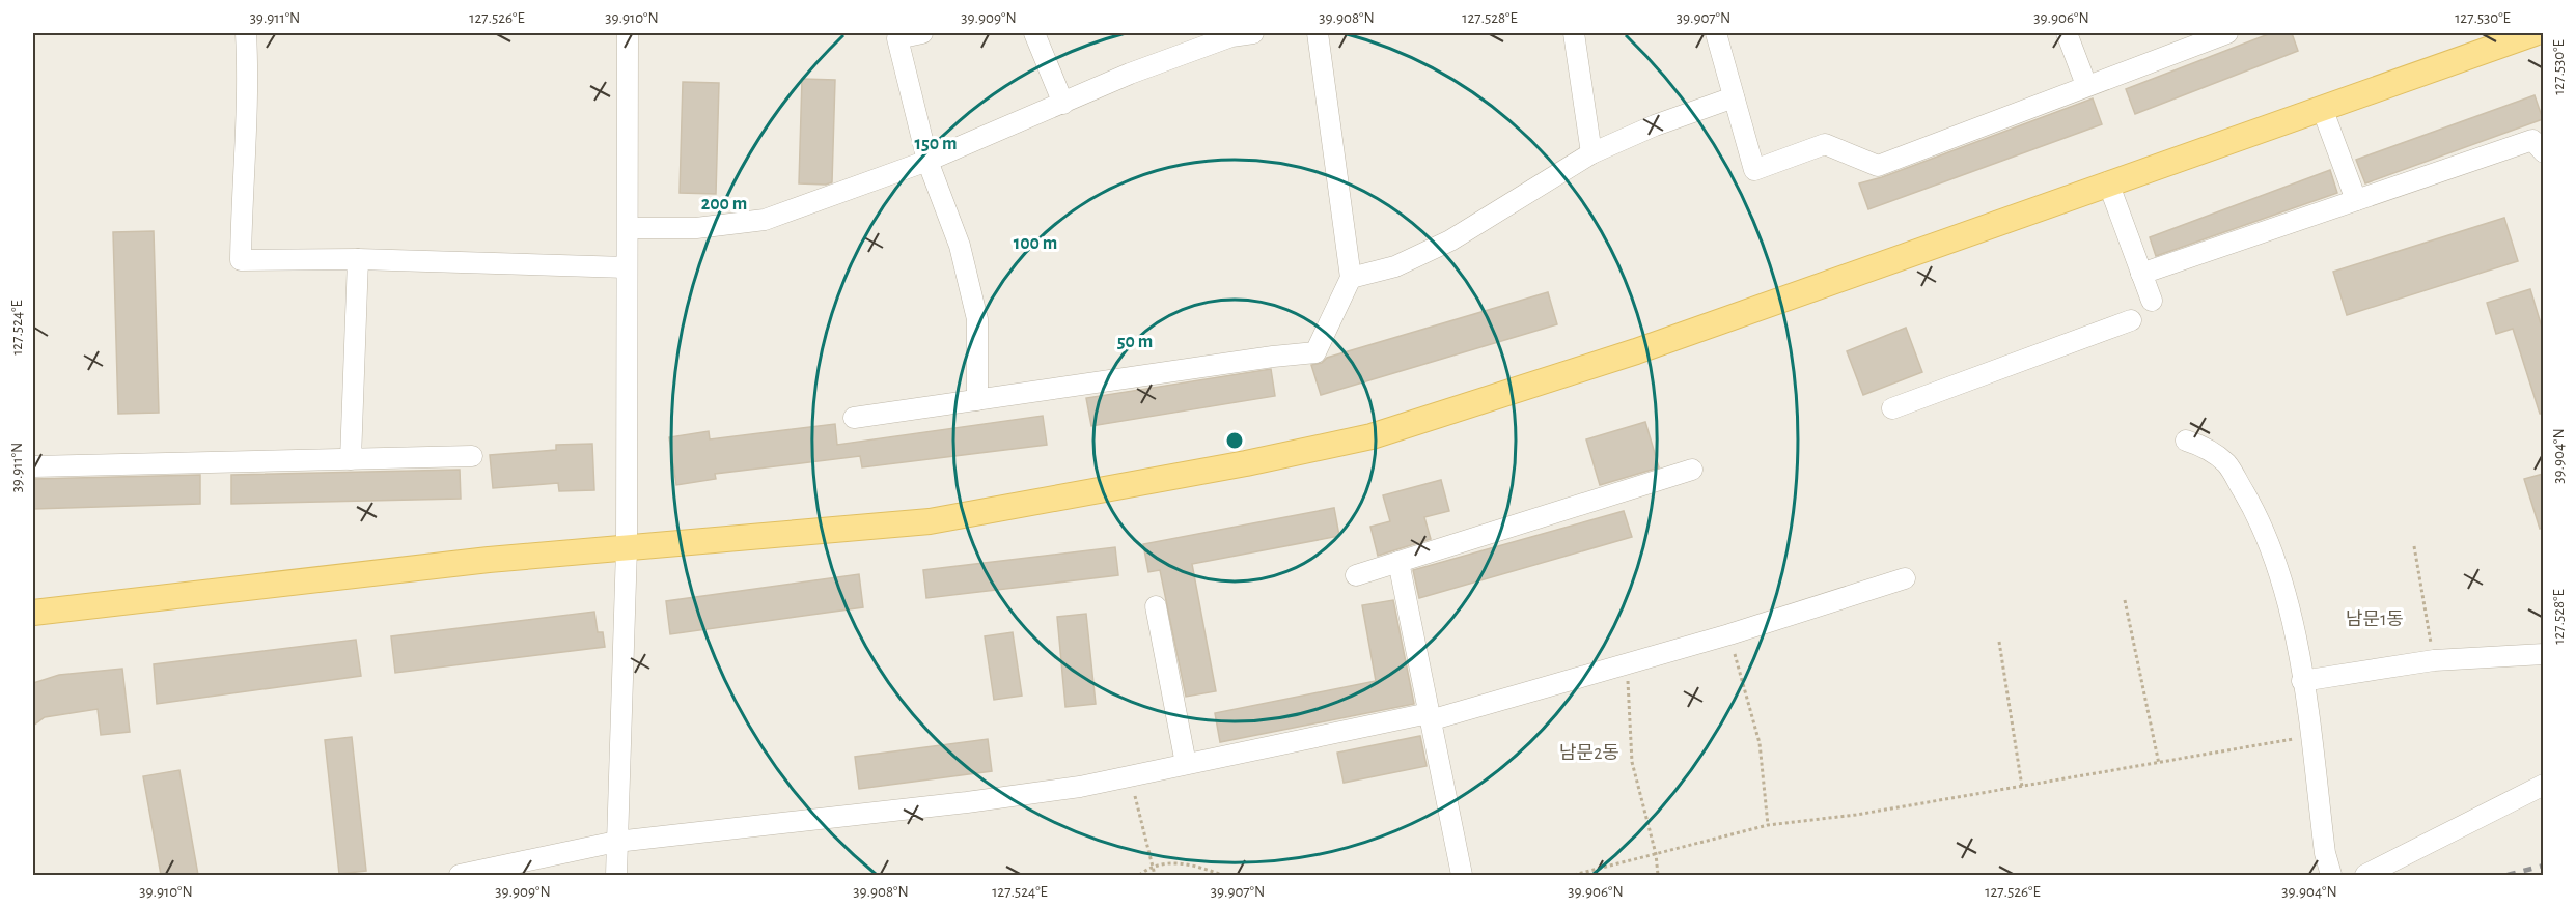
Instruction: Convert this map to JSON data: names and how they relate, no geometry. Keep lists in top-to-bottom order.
{
  "districts": ["남문1동", "남문2동"],
  "coordinates": [
    "39.911°N",
    "127.526°E",
    "39.910°N",
    "39.909°N",
    "39.908°N",
    "127.528°E",
    "39.907°N",
    "39.906°N",
    "127.530°E",
    "127.524°E",
    "39.904°N"
  ],
  "rings": [
    "150 m",
    "200 m",
    "100 m",
    "50 m"
  ]
}
